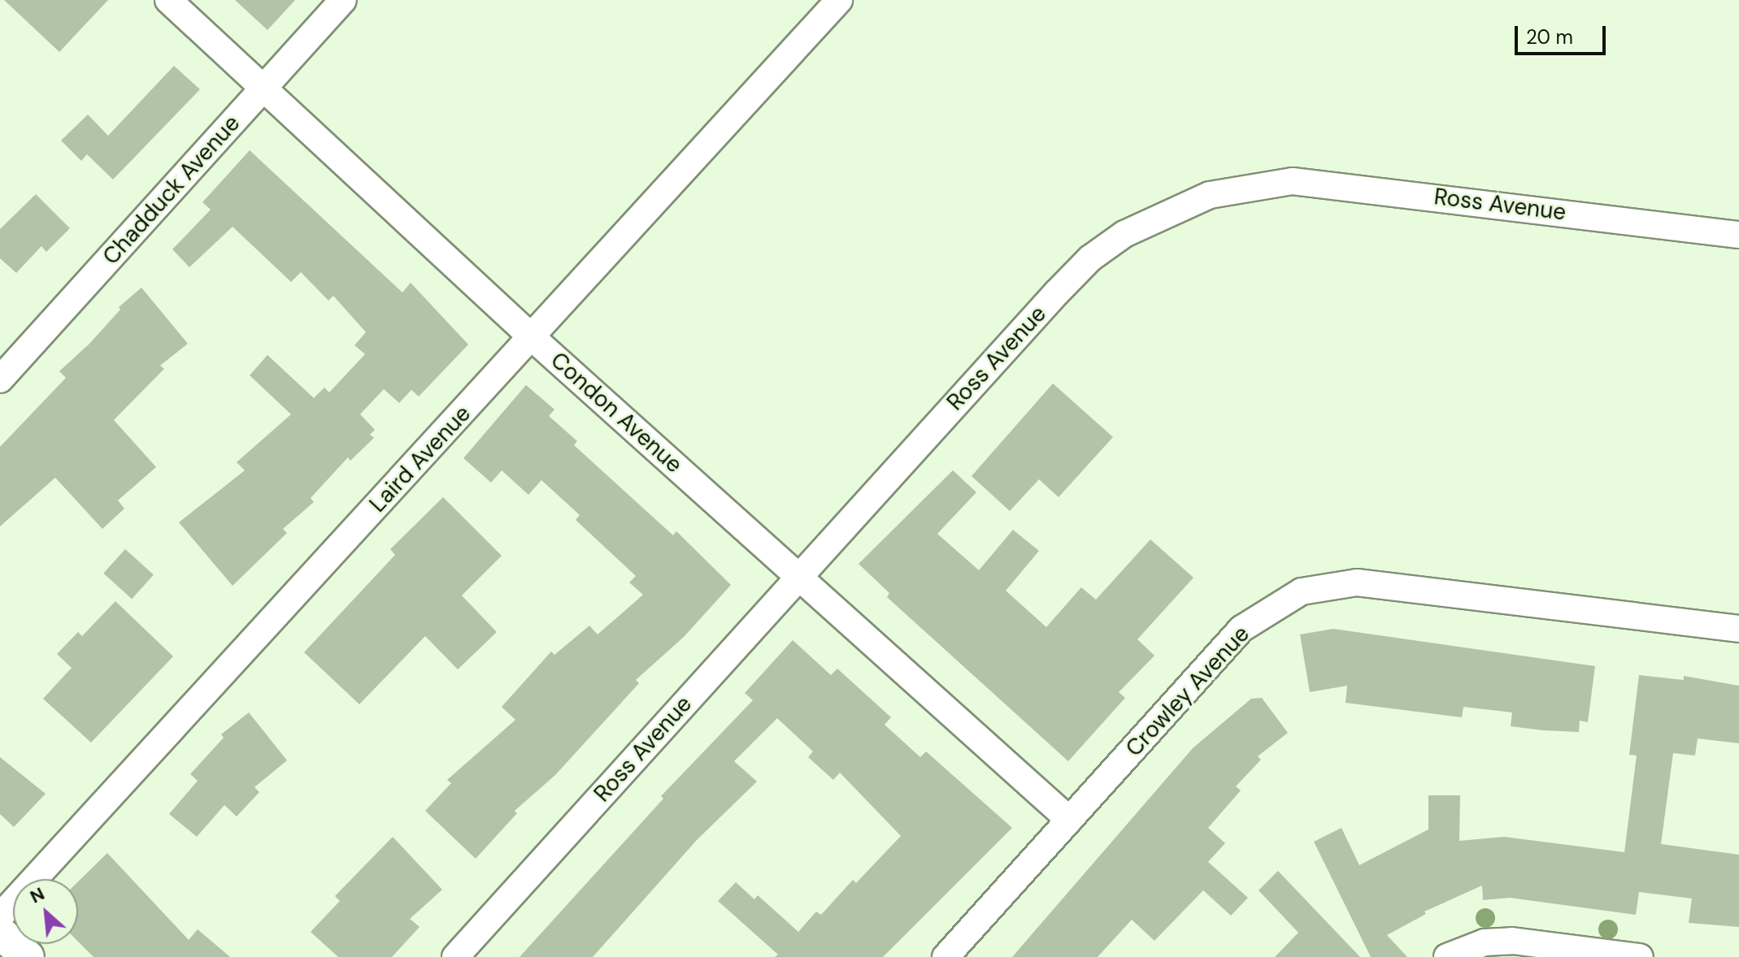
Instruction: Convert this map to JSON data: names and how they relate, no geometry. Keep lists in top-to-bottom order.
{
  "streets": {
    "street": [
      "Chadduck Avenue",
      "Ross Avenue",
      "Condon Avenue",
      "Laird Avenue",
      "Crowley Avenue"
    ]
  },
  "crossings": [
    ["Chadduck Avenue", "Condon Avenue"],
    ["Ross Avenue", "Condon Avenue"],
    ["Condon Avenue", "Laird Avenue"],
    ["Condon Avenue", "Crowley Avenue"]
  ],
  "scale_bar": "20 m",
  "north": "top left"
}
